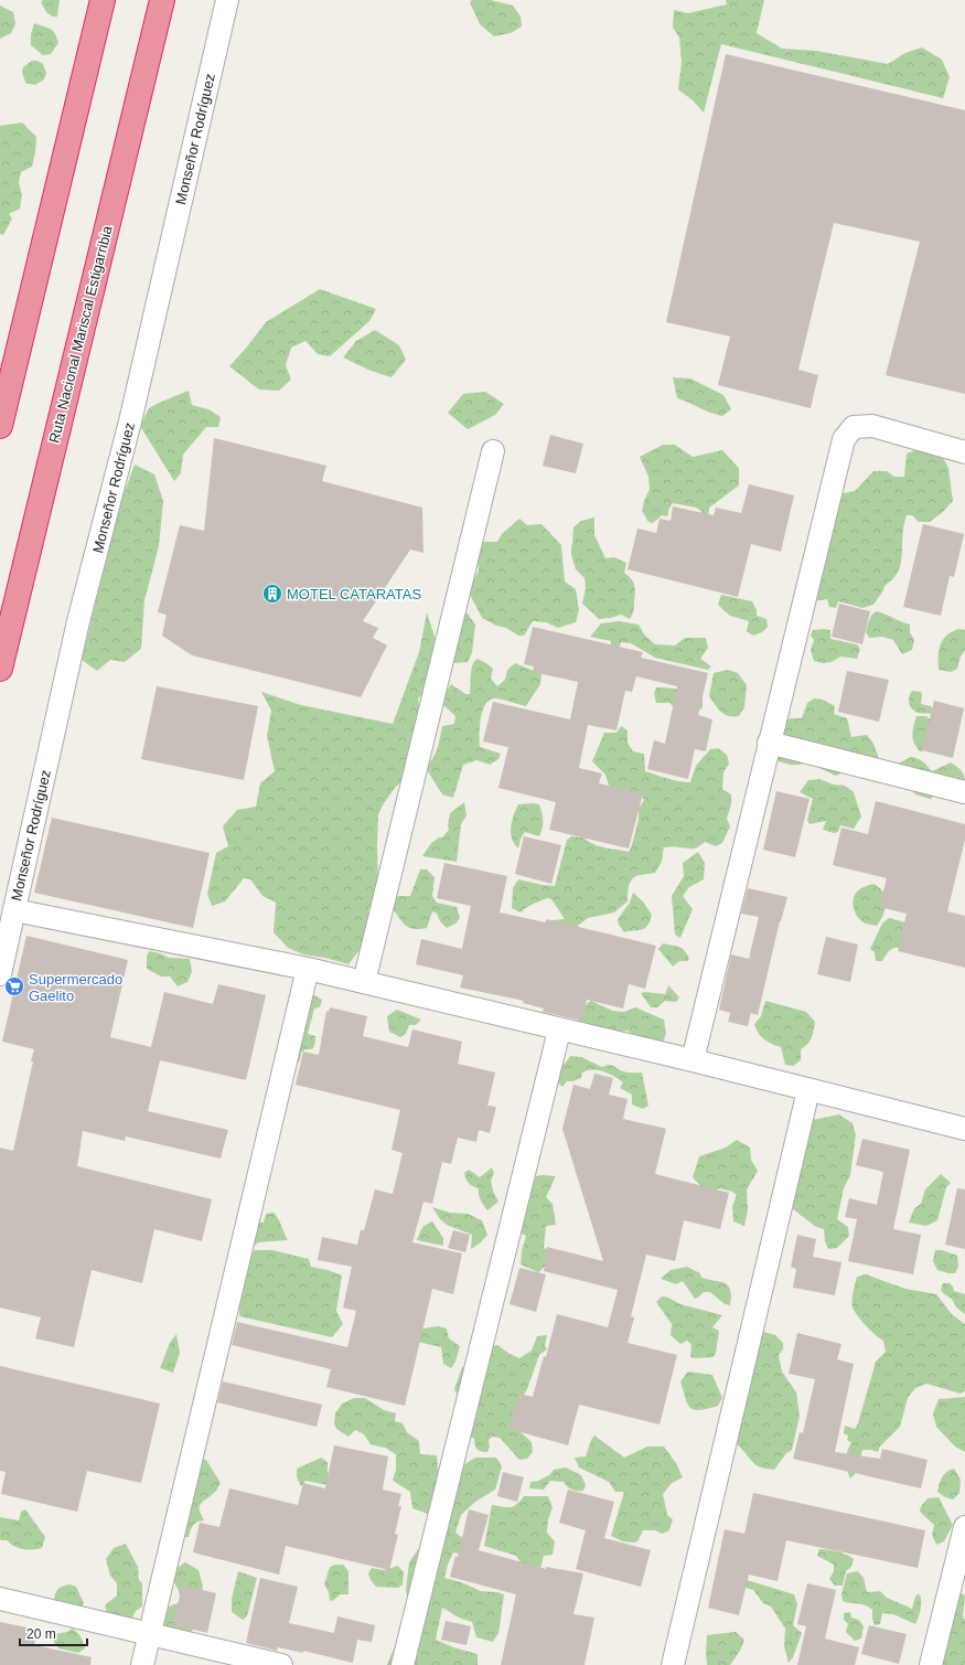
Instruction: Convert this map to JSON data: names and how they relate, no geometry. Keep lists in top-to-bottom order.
{
  "streets": {
    "highway": ["Ruta Nacional Mariscal Estigarribia"],
    "street": ["Monseñor Rodríguez"]
  },
  "places": {
    "building": ["MOTEL CATARATAS"],
    "supermarket": ["Supermercado Gaelito"]
  },
  "scale_bar": "20 m"
}
